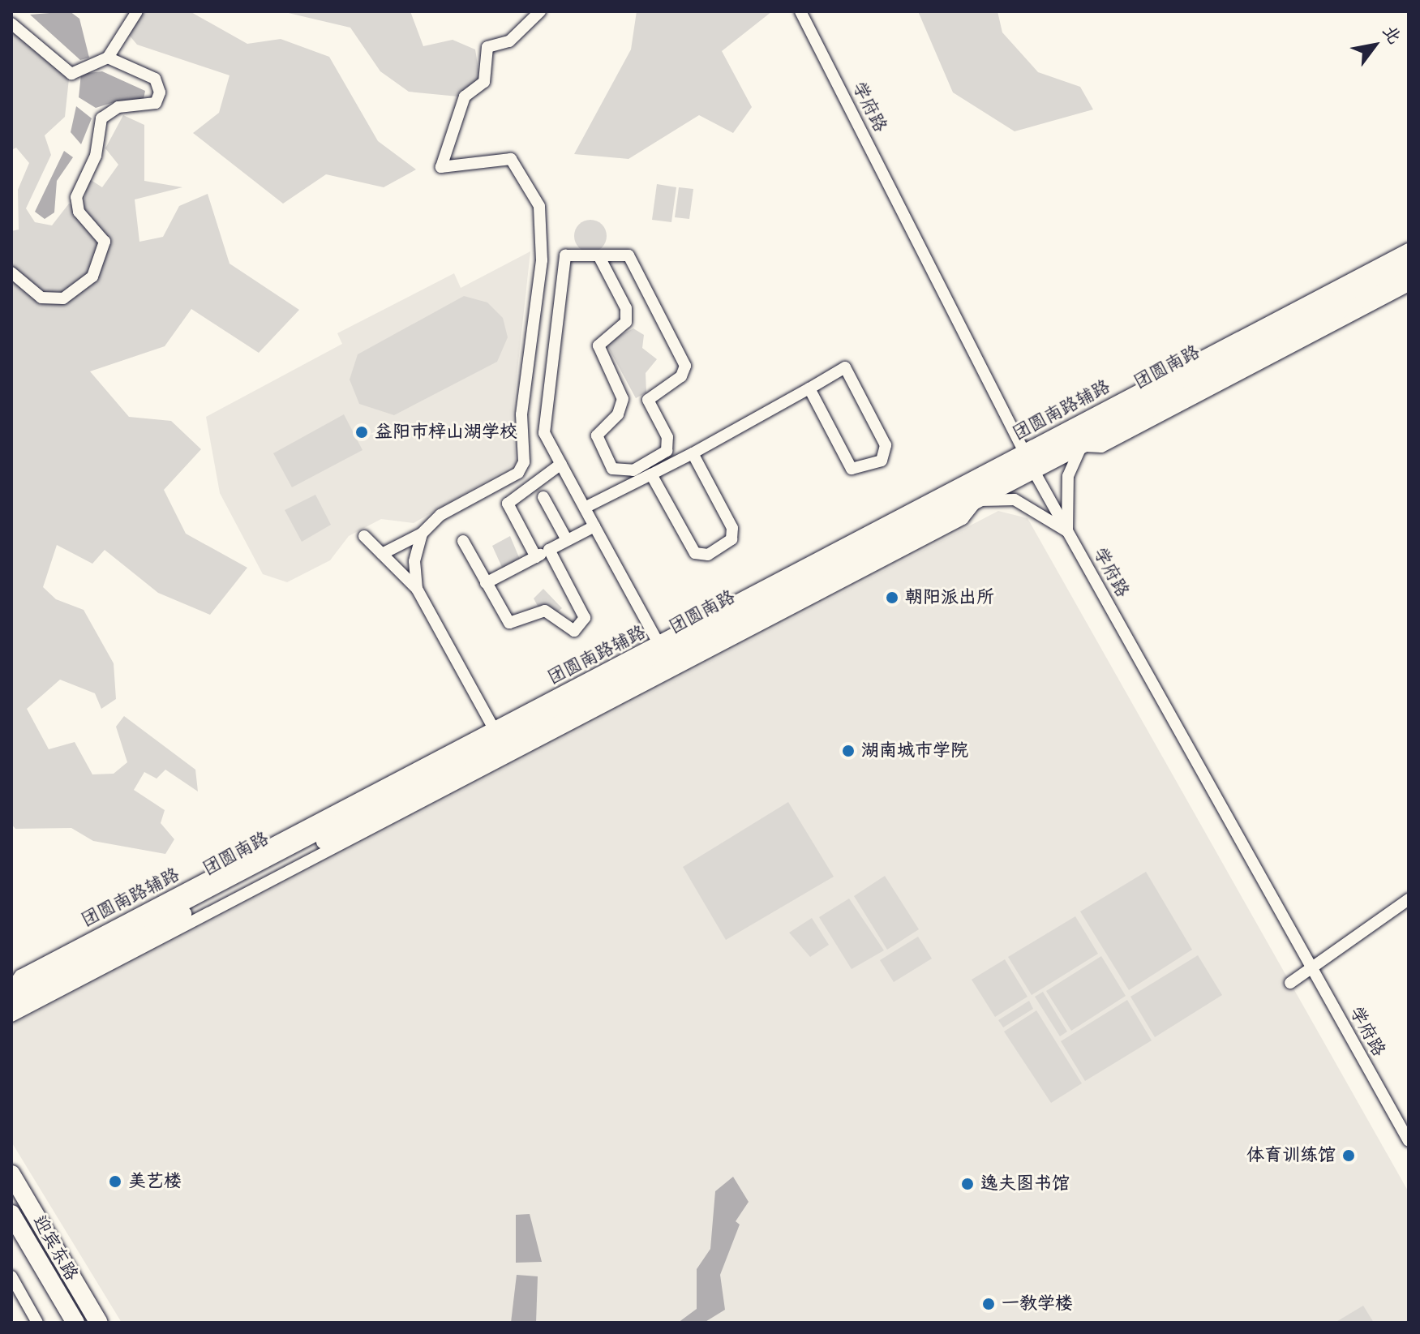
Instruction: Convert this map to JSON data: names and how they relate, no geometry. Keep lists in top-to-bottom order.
{
  "streets": {
    "highway": ["迎宾东路"],
    "main road": ["团圆南路"],
    "street": ["学府路", "团圆南路辅路"]
  },
  "crossings": [
    ["学府路", "团圆南路"],
    ["学府路", "团圆南路辅路"],
    ["团圆南路", "团圆南路辅路"]
  ],
  "places": [
    "益阳市梓山湖学校",
    "朝阳派出所",
    "湖南城市学院",
    "体育训练馆",
    "美艺楼",
    "逸夫图书馆",
    "一教学楼"
  ],
  "north": "top right"
}
